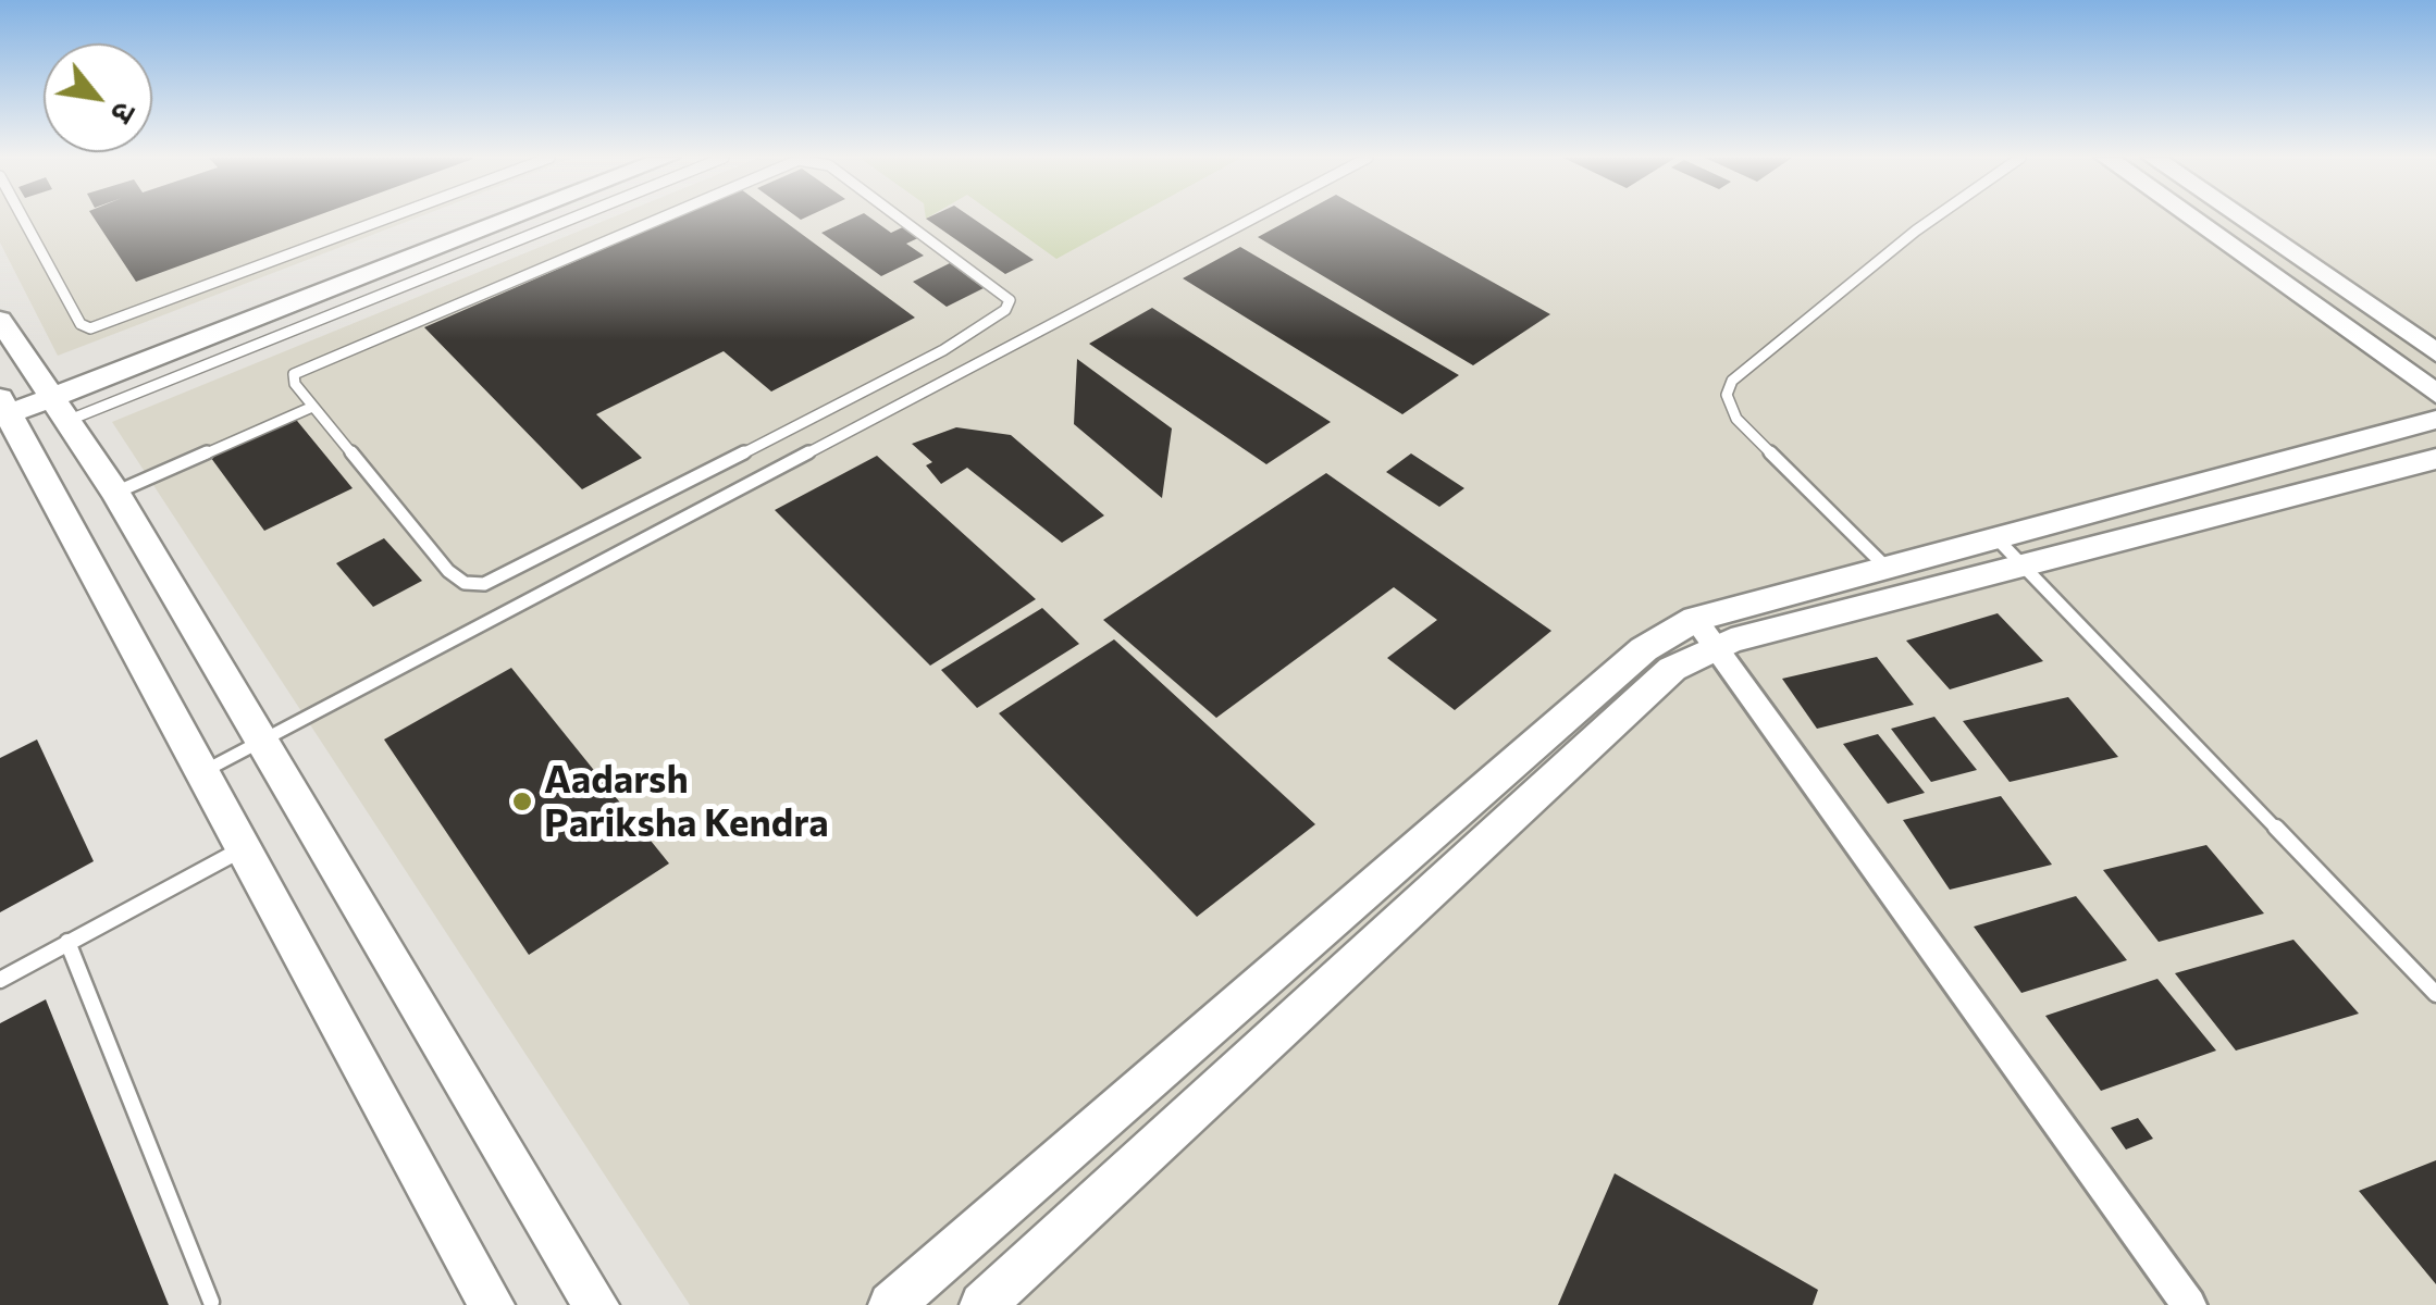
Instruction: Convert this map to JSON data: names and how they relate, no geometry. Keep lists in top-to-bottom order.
{
  "places": ["Aadarsh Pariksha Kendra"],
  "north": "bottom right"
}
